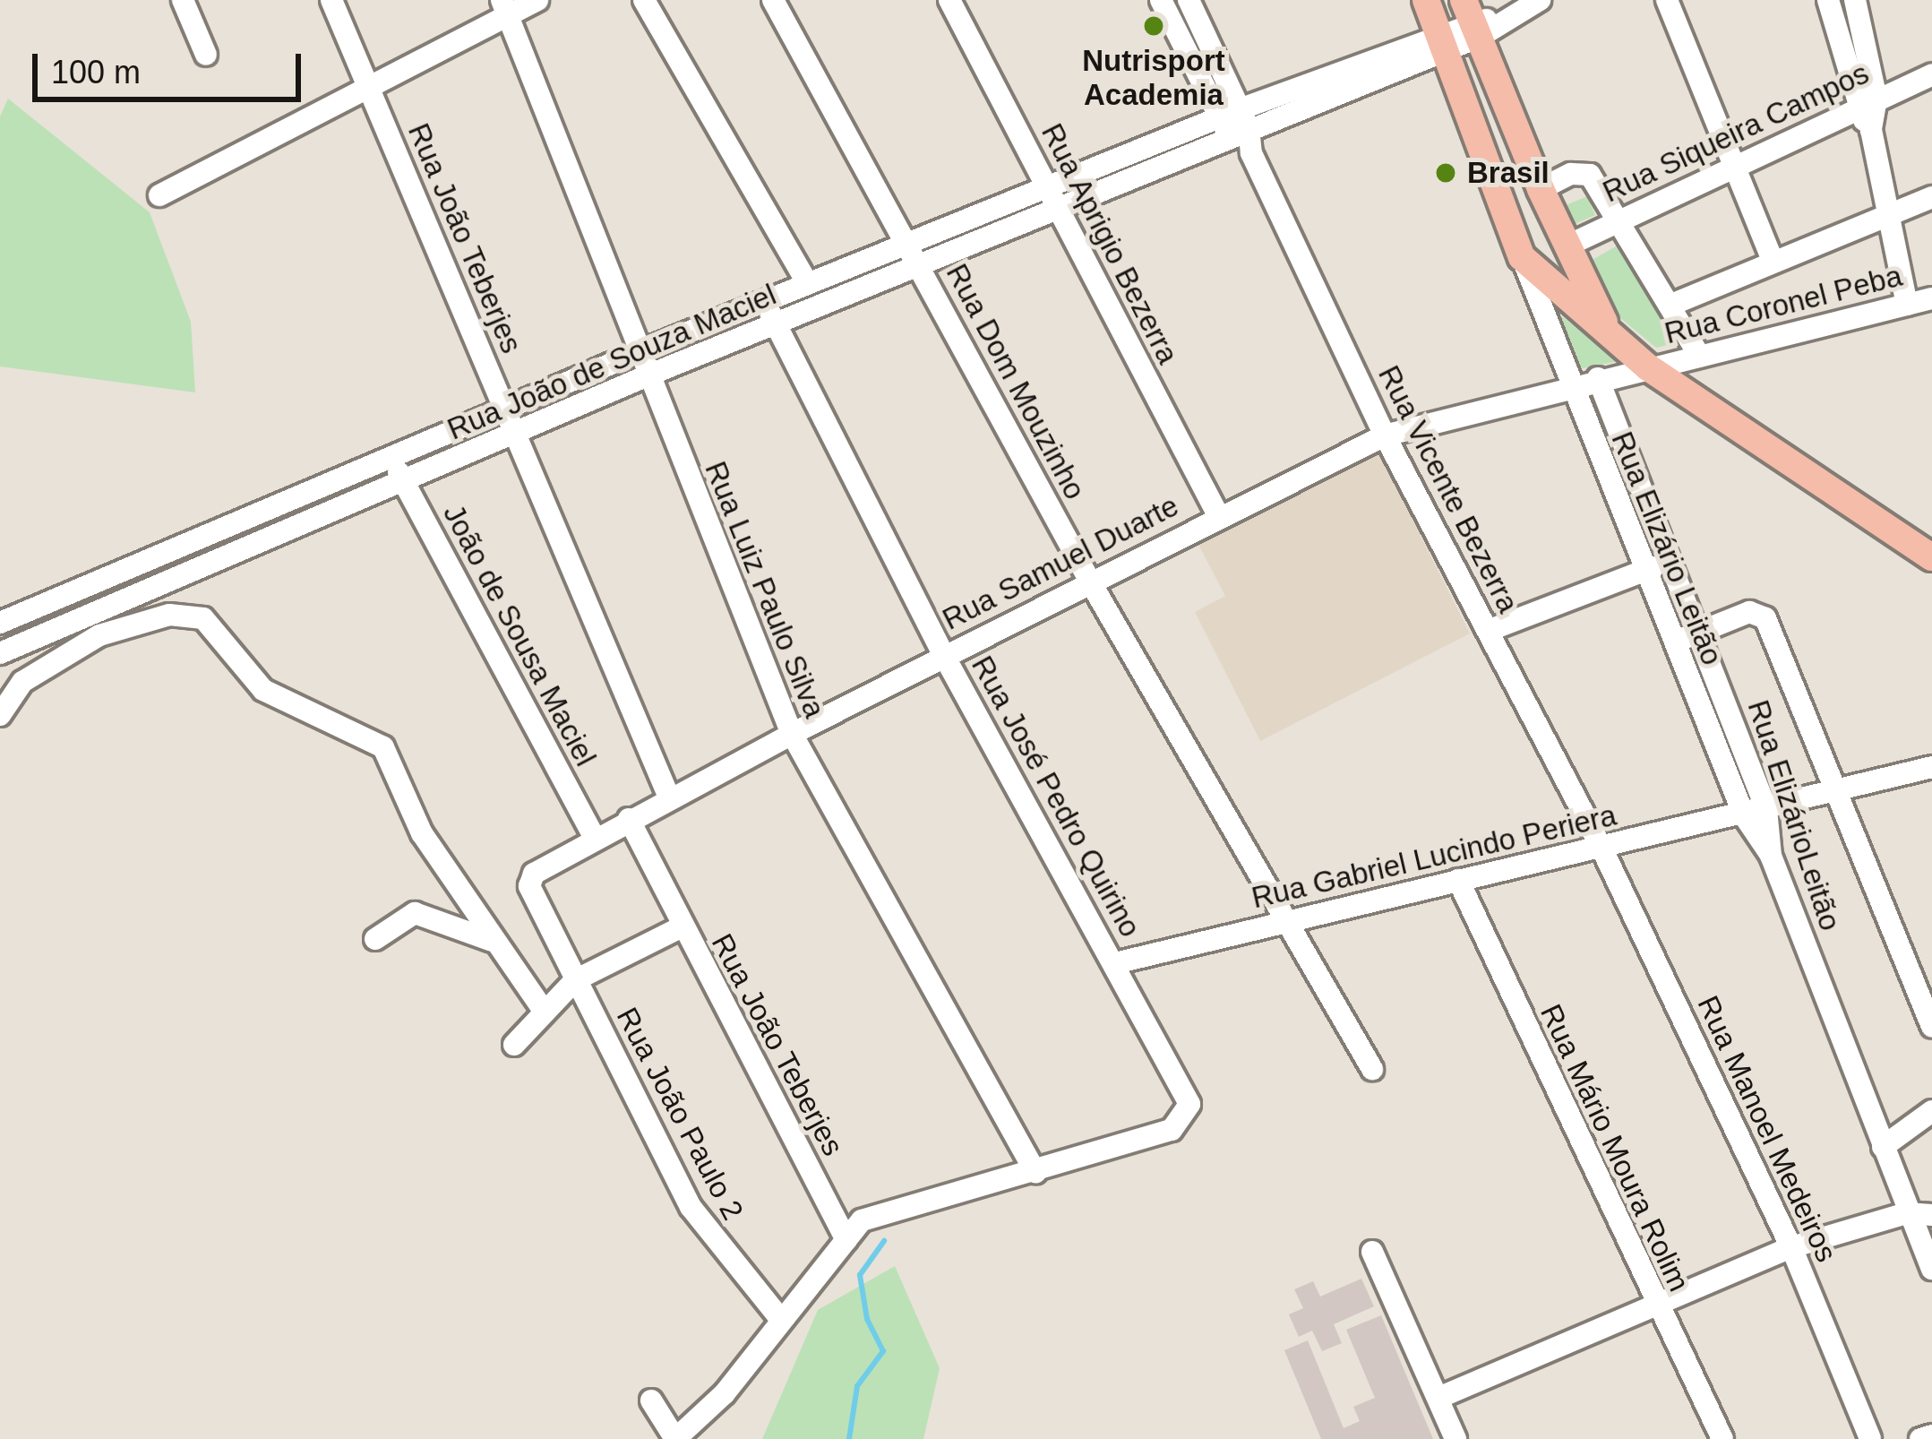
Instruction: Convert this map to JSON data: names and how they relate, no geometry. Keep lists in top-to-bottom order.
{
  "streets": {
    "street": [
      "Rua Siqueira Campos",
      "Rua João Teberjes",
      "Rua Aprigio Bezerra",
      "Rua Coronel Peba",
      "Rua João de Souza Maciel",
      "Rua Dom Mouzinho",
      "Rua Vicente Bezerra",
      "Rua Elizário Leitão",
      "Rua Samuel Duarte",
      "Rua Luiz Paulo Silva",
      "João de Sousa Maciel",
      "Rua José Pedro Quirino",
      "Rua ElizárioLeitão",
      "Rua Gabriel Lucindo Periera",
      "Rua João Paulo 2",
      "Rua Manoel Medeiros",
      "Rua Mário Moura Rolim"
    ]
  },
  "crossings": [
    ["Rua João Teberjes", "Rua João de Souza Maciel"],
    ["Rua João Teberjes", "Rua Samuel Duarte"],
    ["Rua Aprigio Bezerra", "Rua João de Souza Maciel"],
    ["Rua Aprigio Bezerra", "Rua Samuel Duarte"],
    ["Rua Coronel Peba", "Rua Samuel Duarte"],
    ["Rua João de Souza Maciel", "Rua Dom Mouzinho"],
    ["Rua João de Souza Maciel", "Rua Vicente Bezerra"],
    ["Rua João de Souza Maciel", "Rua Luiz Paulo Silva"],
    ["Rua João de Souza Maciel", "João de Sousa Maciel"],
    ["Rua João de Souza Maciel", "Rua José Pedro Quirino"],
    ["Rua Dom Mouzinho", "Rua Samuel Duarte"],
    ["Rua Dom Mouzinho", "Rua Gabriel Lucindo Periera"],
    ["Rua Vicente Bezerra", "Rua Samuel Duarte"],
    ["Rua Vicente Bezerra", "Rua Gabriel Lucindo Periera"],
    ["Rua Vicente Bezerra", "Rua Manoel Medeiros"],
    ["Rua Elizário Leitão", "Rua Samuel Duarte"],
    ["Rua Elizário Leitão", "Rua ElizárioLeitão"],
    ["Rua Elizário Leitão", "Rua Gabriel Lucindo Periera"],
    ["Rua Samuel Duarte", "Rua Luiz Paulo Silva"],
    ["Rua Samuel Duarte", "João de Sousa Maciel"],
    ["Rua Samuel Duarte", "Rua José Pedro Quirino"],
    ["Rua Samuel Duarte", "Rua ElizárioLeitão"],
    ["Rua Samuel Duarte", "Rua João Paulo 2"],
    ["Rua Luiz Paulo Silva", "Rua José Pedro Quirino"],
    ["Rua José Pedro Quirino", "Rua Gabriel Lucindo Periera"],
    ["Rua ElizárioLeitão", "Rua Gabriel Lucindo Periera"],
    ["Rua Gabriel Lucindo Periera", "Rua Manoel Medeiros"],
    ["Rua Gabriel Lucindo Periera", "Rua Mário Moura Rolim"]
  ],
  "places": ["Nutrisport Academia", "Brasil"],
  "scale_bar": "100 m"
}
